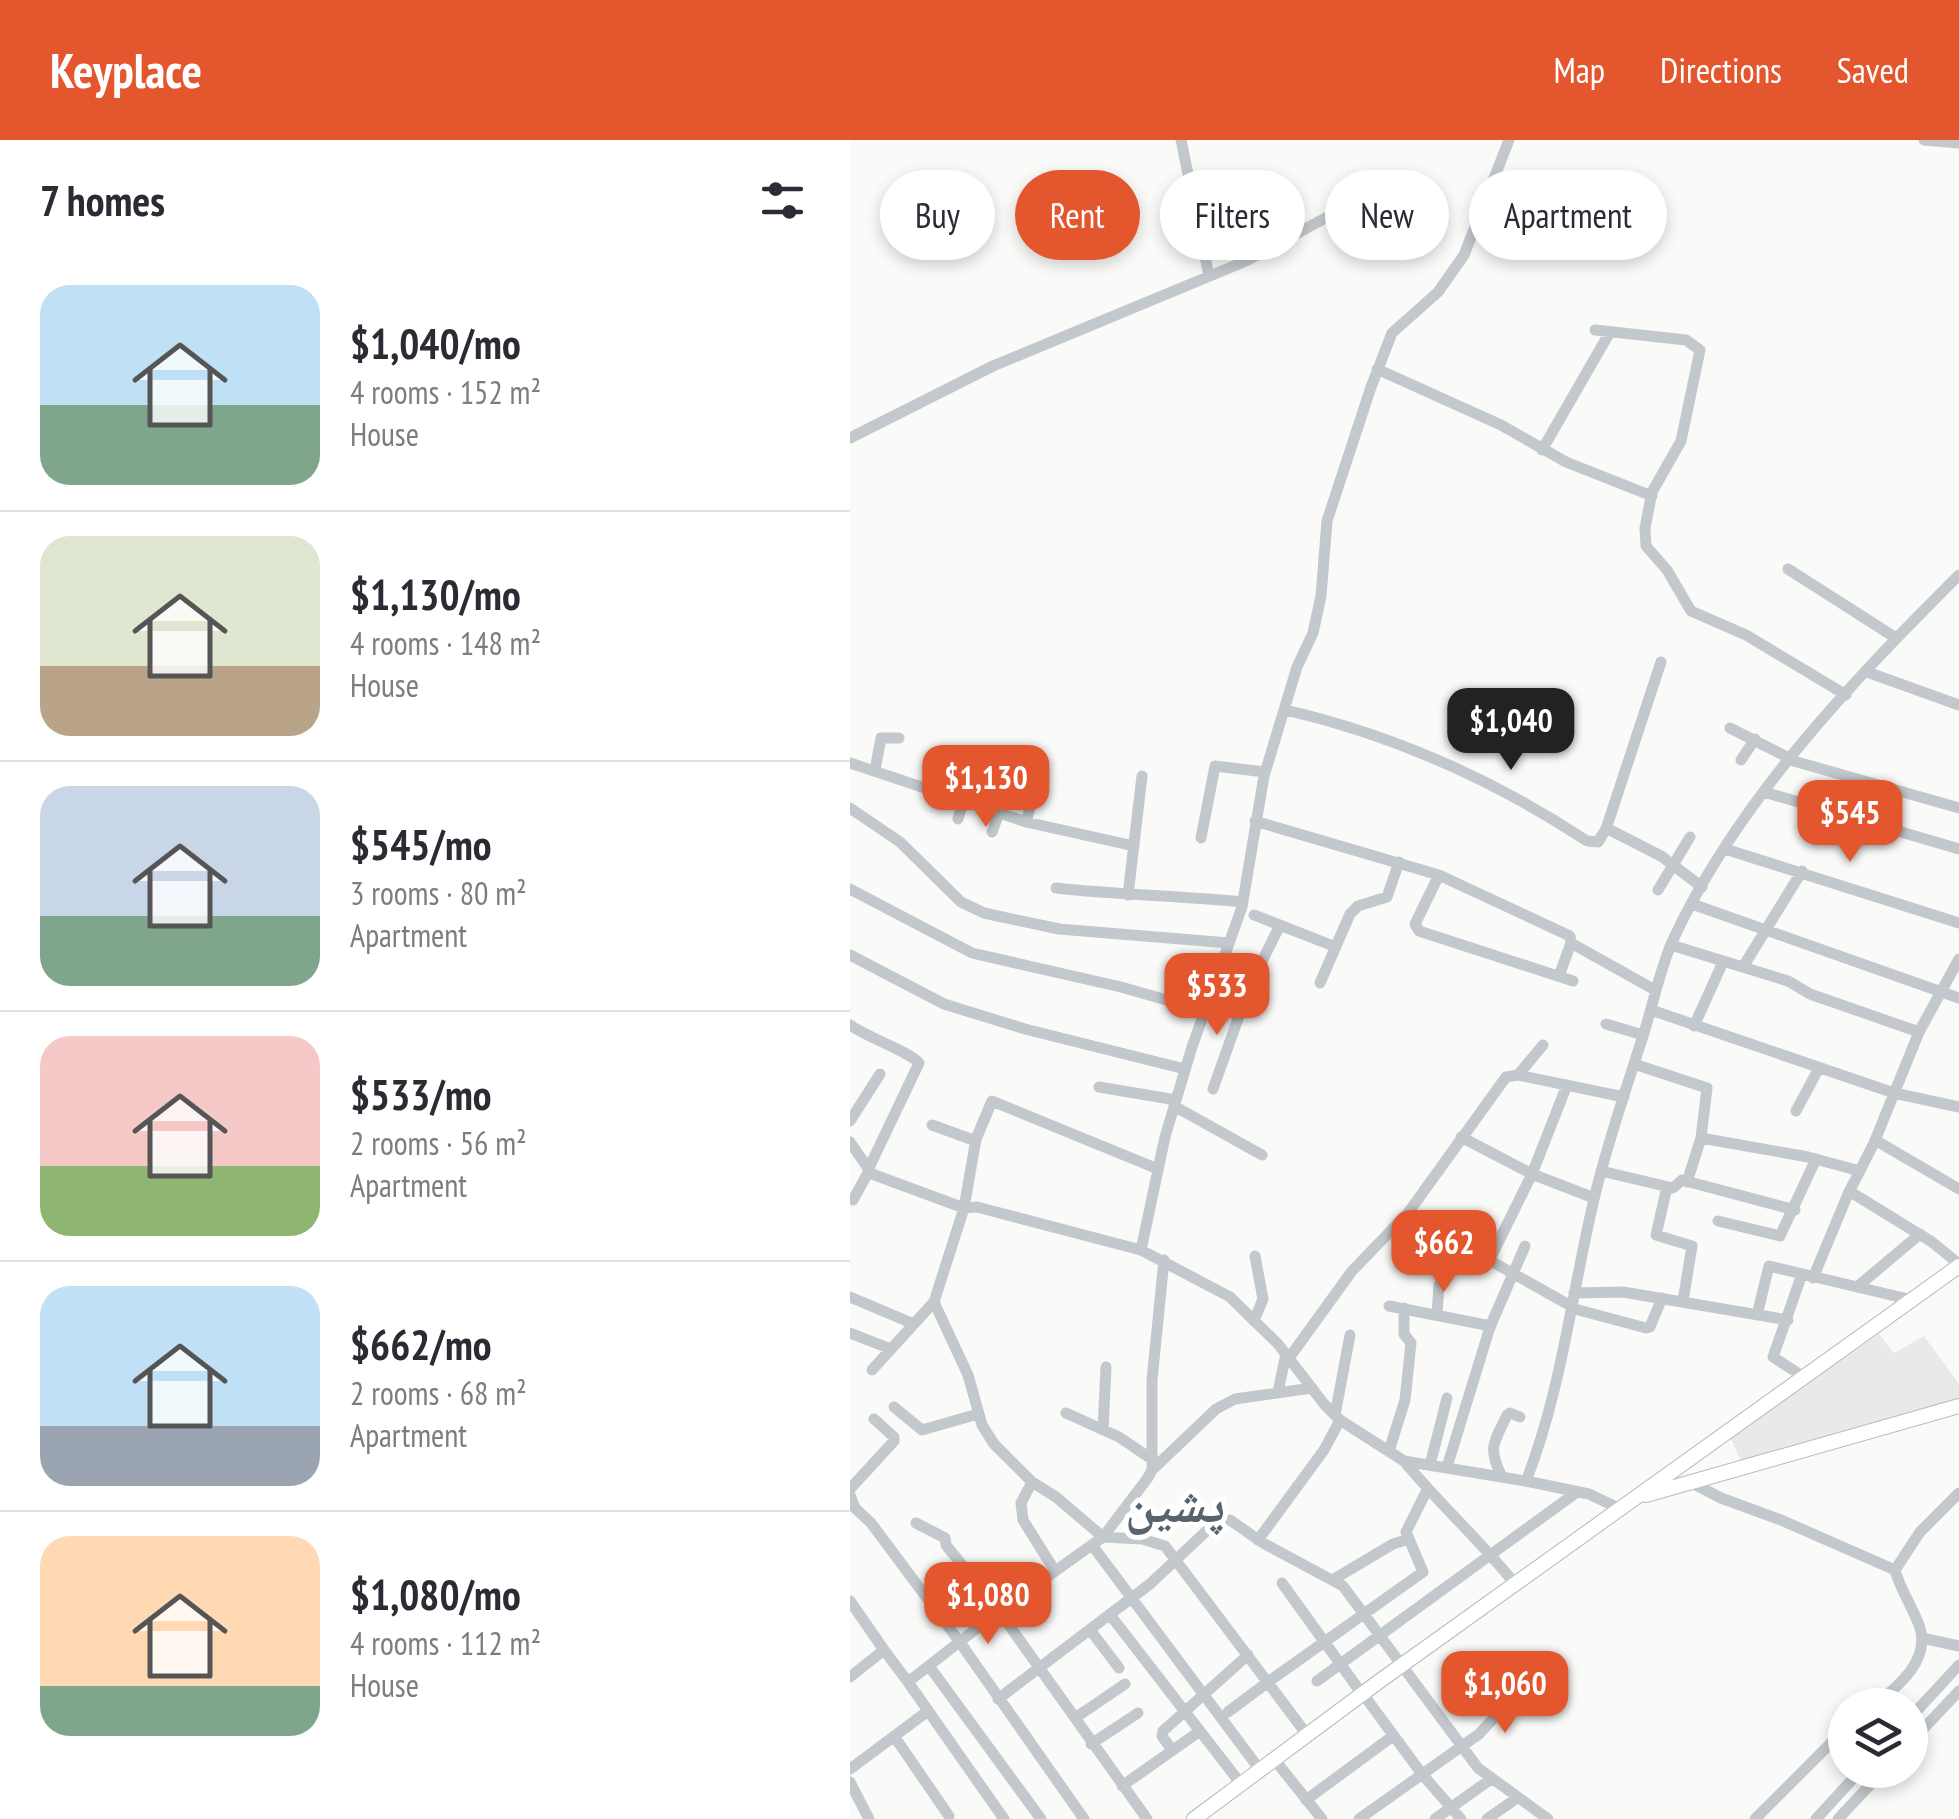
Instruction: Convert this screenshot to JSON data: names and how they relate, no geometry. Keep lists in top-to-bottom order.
{
  "districts": ["پشین"],
  "page": {
    "header": "Keyplace",
    "nav": ["Map", "Directions", "Saved"],
    "heading": "7 homes",
    "chip": [
      "Buy",
      "Rent",
      "Filters",
      "New",
      "Apartment"
    ],
    "list": [
      {
        "name": "$1,040/mo",
        "note": "4 rooms · 152 m² · House"
      },
      {
        "name": "$1,130/mo",
        "note": "4 rooms · 148 m² · House"
      },
      {
        "name": "$545/mo",
        "note": "3 rooms · 80 m² · Apartment"
      },
      {
        "name": "$533/mo",
        "note": "2 rooms · 56 m² · Apartment"
      },
      {
        "name": "$662/mo",
        "note": "2 rooms · 68 m² · Apartment"
      },
      {
        "name": "$1,080/mo",
        "note": "4 rooms · 112 m² · House"
      }
    ],
    "price": [
      "$1,040",
      "$1,130",
      "$545",
      "$533",
      "$662",
      "$1,080",
      "$1,060"
    ]
  }
}
